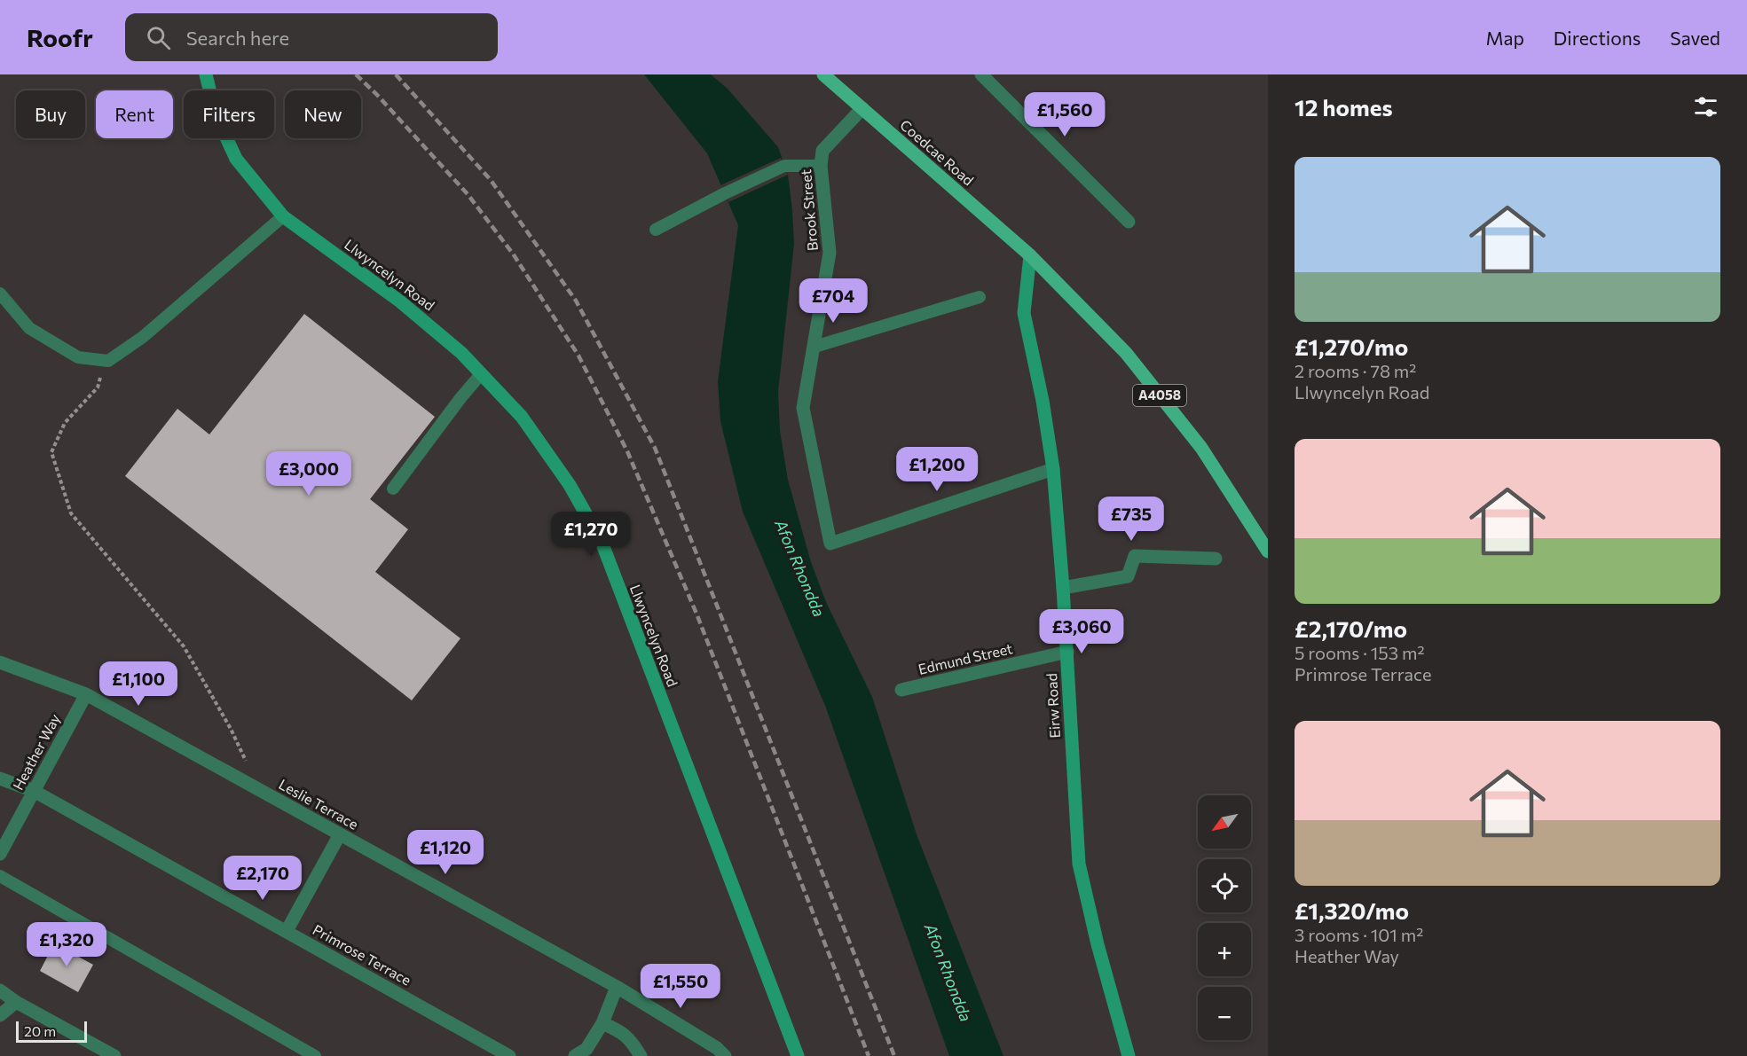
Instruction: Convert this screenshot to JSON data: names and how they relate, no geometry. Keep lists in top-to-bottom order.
{
  "streets": {
    "main road": [
      "Coedcae Road",
      "Llwyncelyn Road",
      "A4058",
      "Eirw Road"
    ],
    "street": [
      "Brook Street",
      "Edmund Street",
      "Heather Way",
      "Leslie Terrace",
      "Primrose Terrace"
    ]
  },
  "crossings": [
    ["Coedcae Road", "Brook Street"],
    ["Coedcae Road", "A4058"],
    ["Coedcae Road", "Eirw Road"],
    ["Brook Street", "Eirw Road"],
    ["A4058", "Eirw Road"],
    ["Edmund Street", "Eirw Road"],
    ["Heather Way", "Leslie Terrace"],
    ["Heather Way", "Primrose Terrace"]
  ],
  "water": ["Afon Rhondda"],
  "scale_bar": "20 m",
  "north": "bottom left",
  "page": {
    "header": "Roofr",
    "search": "Search here",
    "nav": ["Map", "Directions", "Saved"],
    "heading": "12 homes",
    "chip": [
      "Buy",
      "Rent",
      "Filters",
      "New"
    ],
    "price": [
      "£1,560",
      "£704",
      "£1,200",
      "£3,000",
      "£735",
      "£1,270",
      "£3,060",
      "£1,100",
      "£1,120",
      "£2,170",
      "£1,320",
      "£1,550"
    ],
    "list": [
      {
        "name": "£1,270/mo",
        "note": "2 rooms · 78 m² · Llwyncelyn Road"
      },
      {
        "name": "£2,170/mo",
        "note": "5 rooms · 153 m² · Primrose Terrace"
      },
      {
        "name": "£1,320/mo",
        "note": "3 rooms · 101 m² · Heather Way"
      }
    ],
    "map_buttons": ["+", "−"],
    "scale": "20 m"
  }
}
